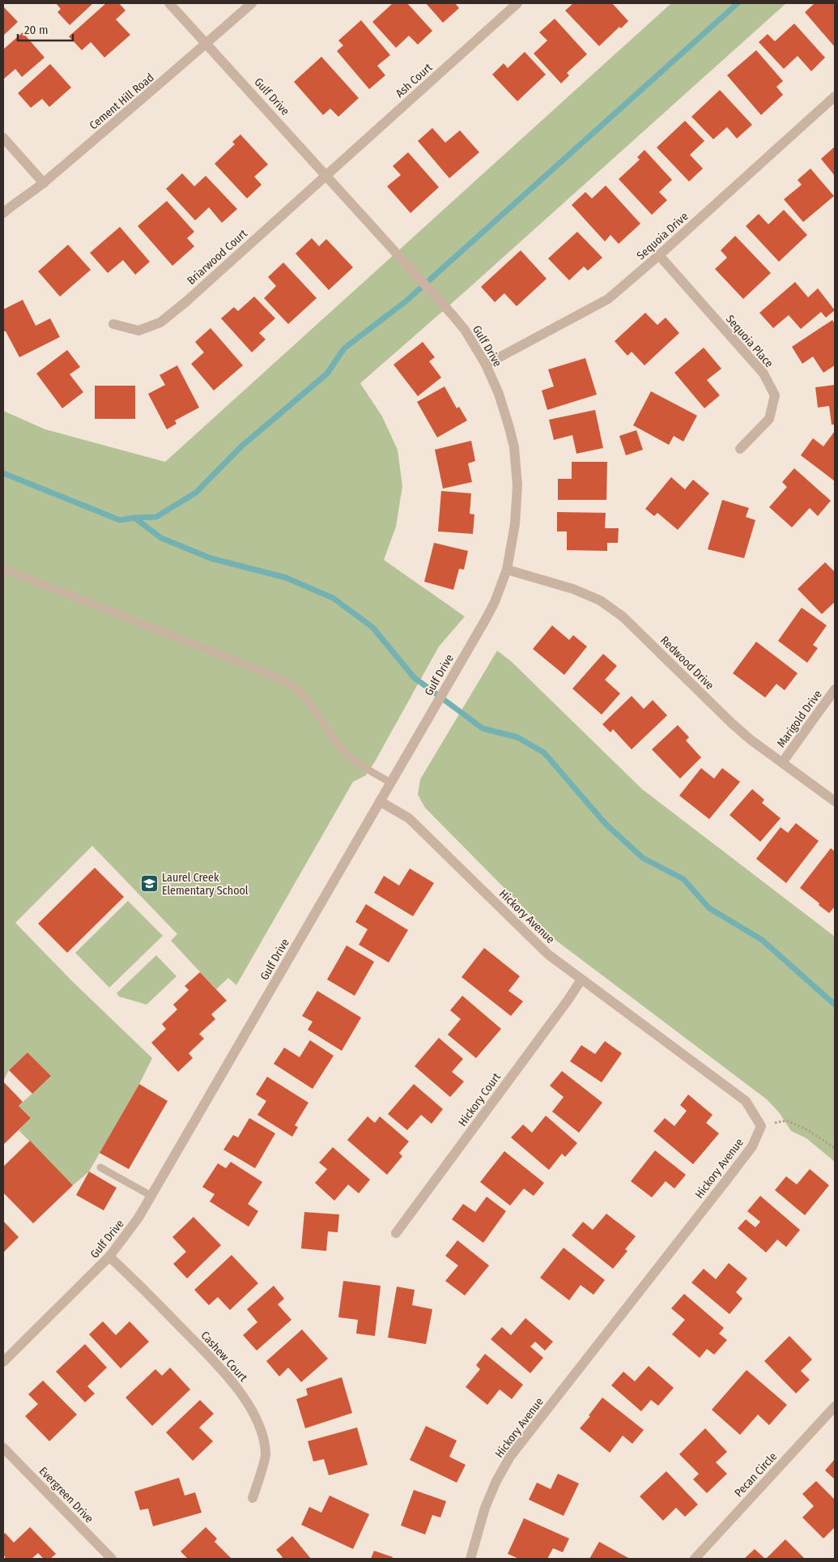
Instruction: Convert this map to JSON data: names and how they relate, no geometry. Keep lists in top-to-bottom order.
{
  "streets": {
    "street": [
      "Ash Court",
      "Gulf Drive",
      "Cement Hill Road",
      "Sequoia Drive",
      "Briarwood Court",
      "Sequoia Place",
      "Redwood Drive",
      "Marigold Drive",
      "Hickory Avenue",
      "Hickory Court",
      "Cashew Court",
      "Pecan Circle",
      "Evergreen Drive"
    ]
  },
  "crossings": [
    ["Ash Court", "Gulf Drive"],
    ["Ash Court", "Briarwood Court"],
    ["Gulf Drive", "Cement Hill Road"],
    ["Gulf Drive", "Sequoia Drive"],
    ["Gulf Drive", "Briarwood Court"],
    ["Gulf Drive", "Redwood Drive"],
    ["Gulf Drive", "Hickory Avenue"],
    ["Gulf Drive", "Cashew Court"],
    ["Sequoia Drive", "Sequoia Place"],
    ["Redwood Drive", "Marigold Drive"],
    ["Hickory Avenue", "Hickory Court"]
  ],
  "places": {
    "school or university": ["Laurel Creek Elementary School"]
  },
  "scale_bar": "20 m"
}
